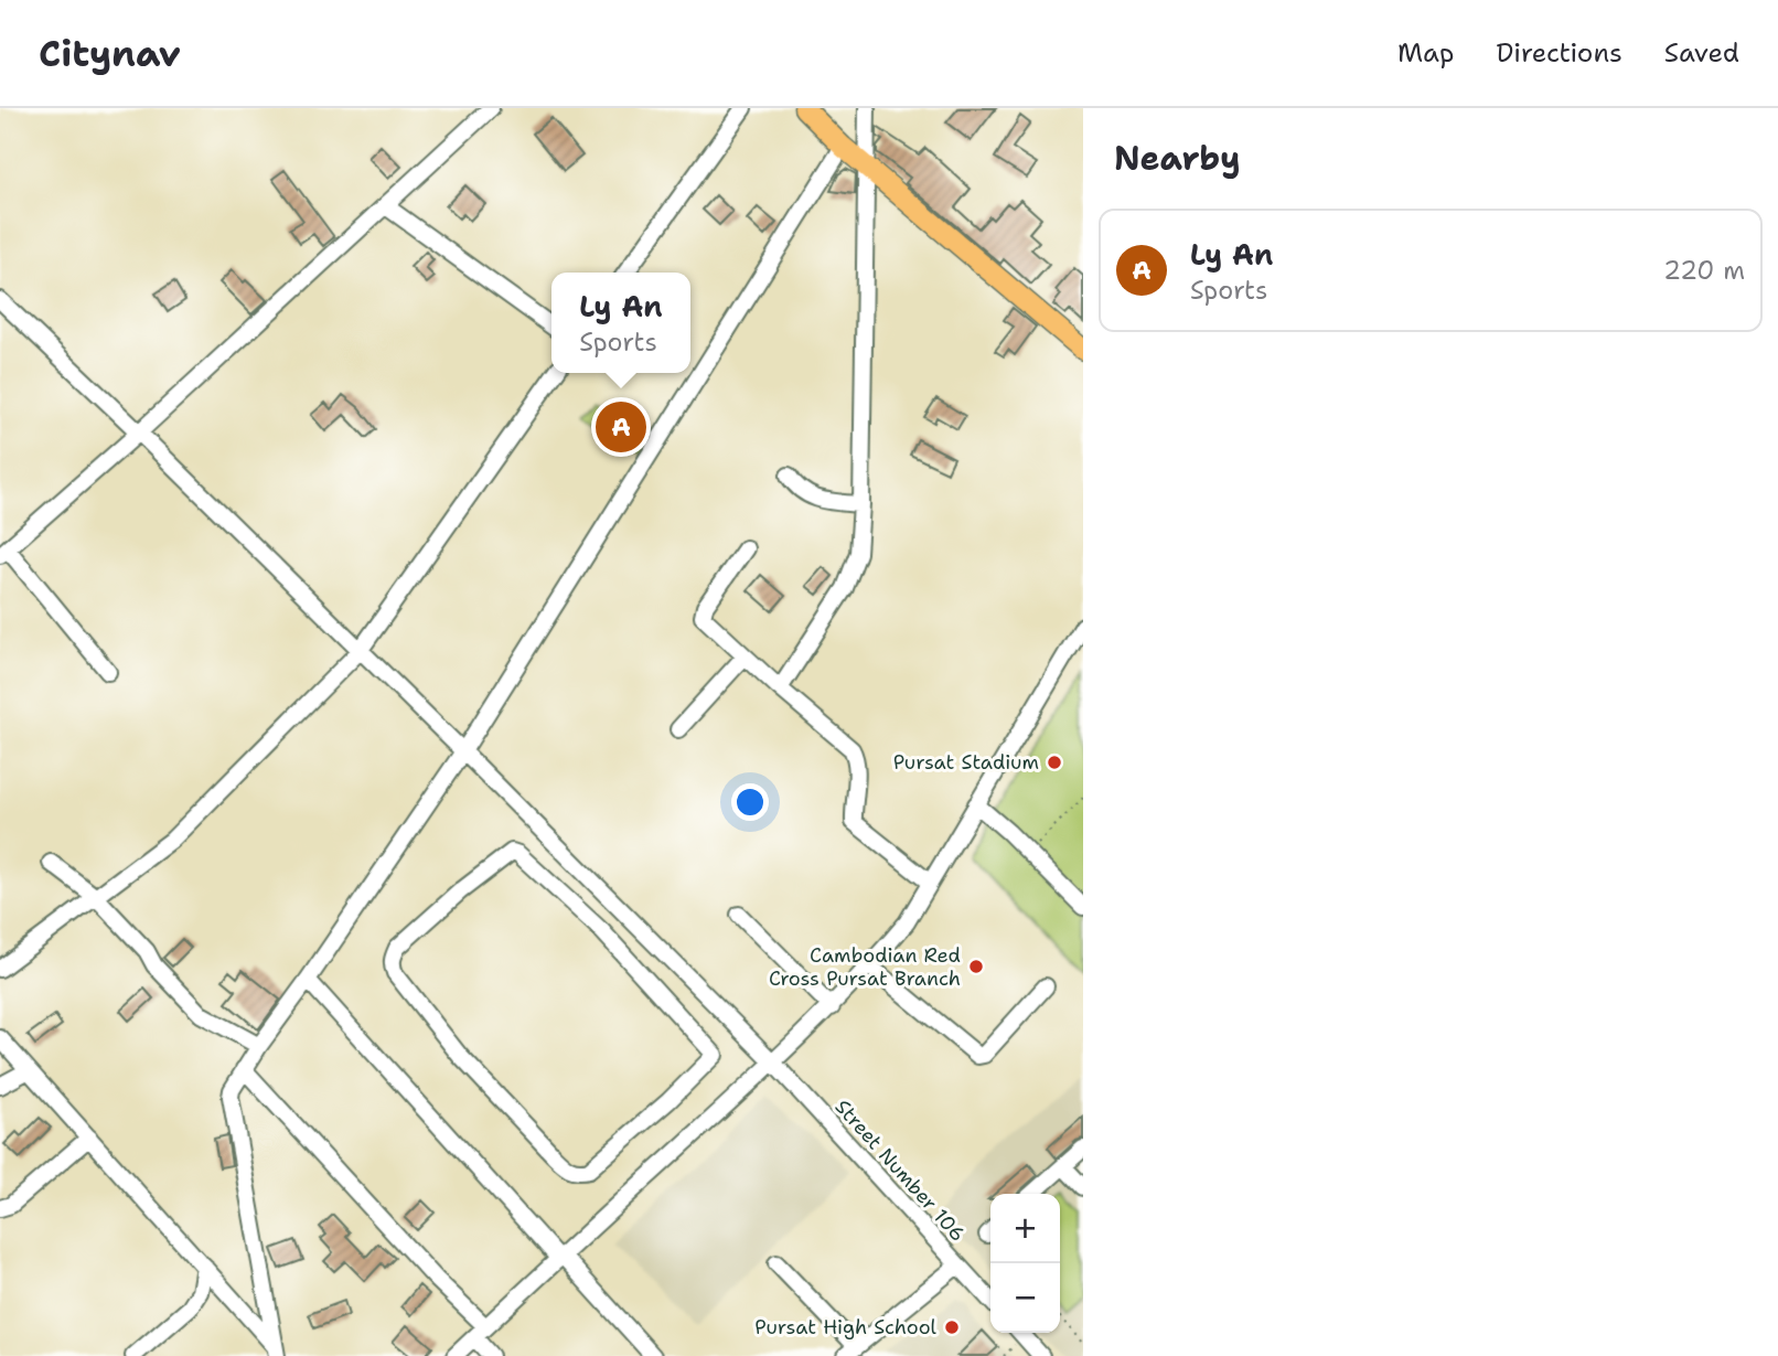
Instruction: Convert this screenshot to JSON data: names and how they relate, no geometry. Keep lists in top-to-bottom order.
{
  "streets": {
    "street": ["Street Number 106"]
  },
  "places": ["Pursat Stadium", "Cambodian Red Cross Pursat Branch", "Pursat High School"],
  "page": {
    "header": "Citynav",
    "nav": ["Map", "Directions", "Saved"],
    "heading": "Nearby",
    "list": [
      {
        "mark": "A",
        "name": "Ly An",
        "note": "Sports",
        "value": "220 m"
      }
    ],
    "popup": ["Ly An", "Sports"],
    "pins": "A",
    "map_buttons": ["+", "−"]
  }
}
